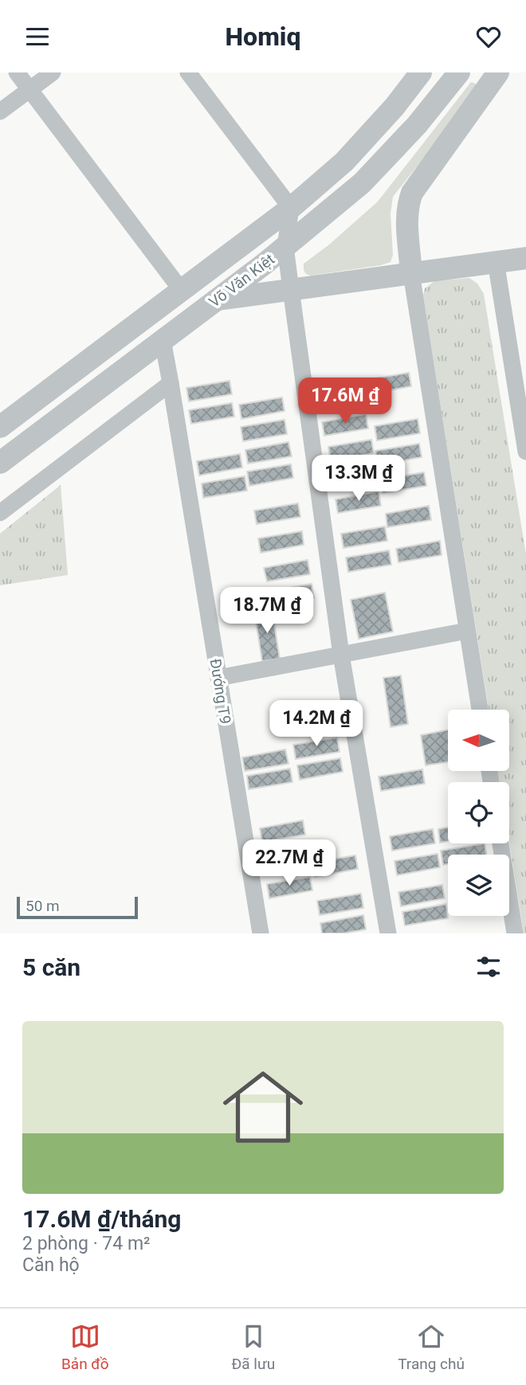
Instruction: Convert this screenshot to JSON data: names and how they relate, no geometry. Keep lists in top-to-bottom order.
{
  "streets": {
    "street": ["Võ Văn Kiệt", "Đướng T9"]
  },
  "crossings": [
    ["Võ Văn Kiệt", "Đướng T9"]
  ],
  "scale_bar": "50 m",
  "north": "left",
  "page": {
    "header": "Homiq",
    "price": [
      "17.6M ₫",
      "13.3M ₫",
      "18.7M ₫",
      "14.2M ₫",
      "22.7M ₫"
    ],
    "scale": "50 m",
    "heading": "5 căn",
    "list": [
      {
        "name": "17.6M ₫/tháng",
        "note": "2 phòng · 74 m² · Căn hộ"
      }
    ],
    "tabs": ["Bản đồ", "Đã lưu", "Trang chủ"]
  }
}
